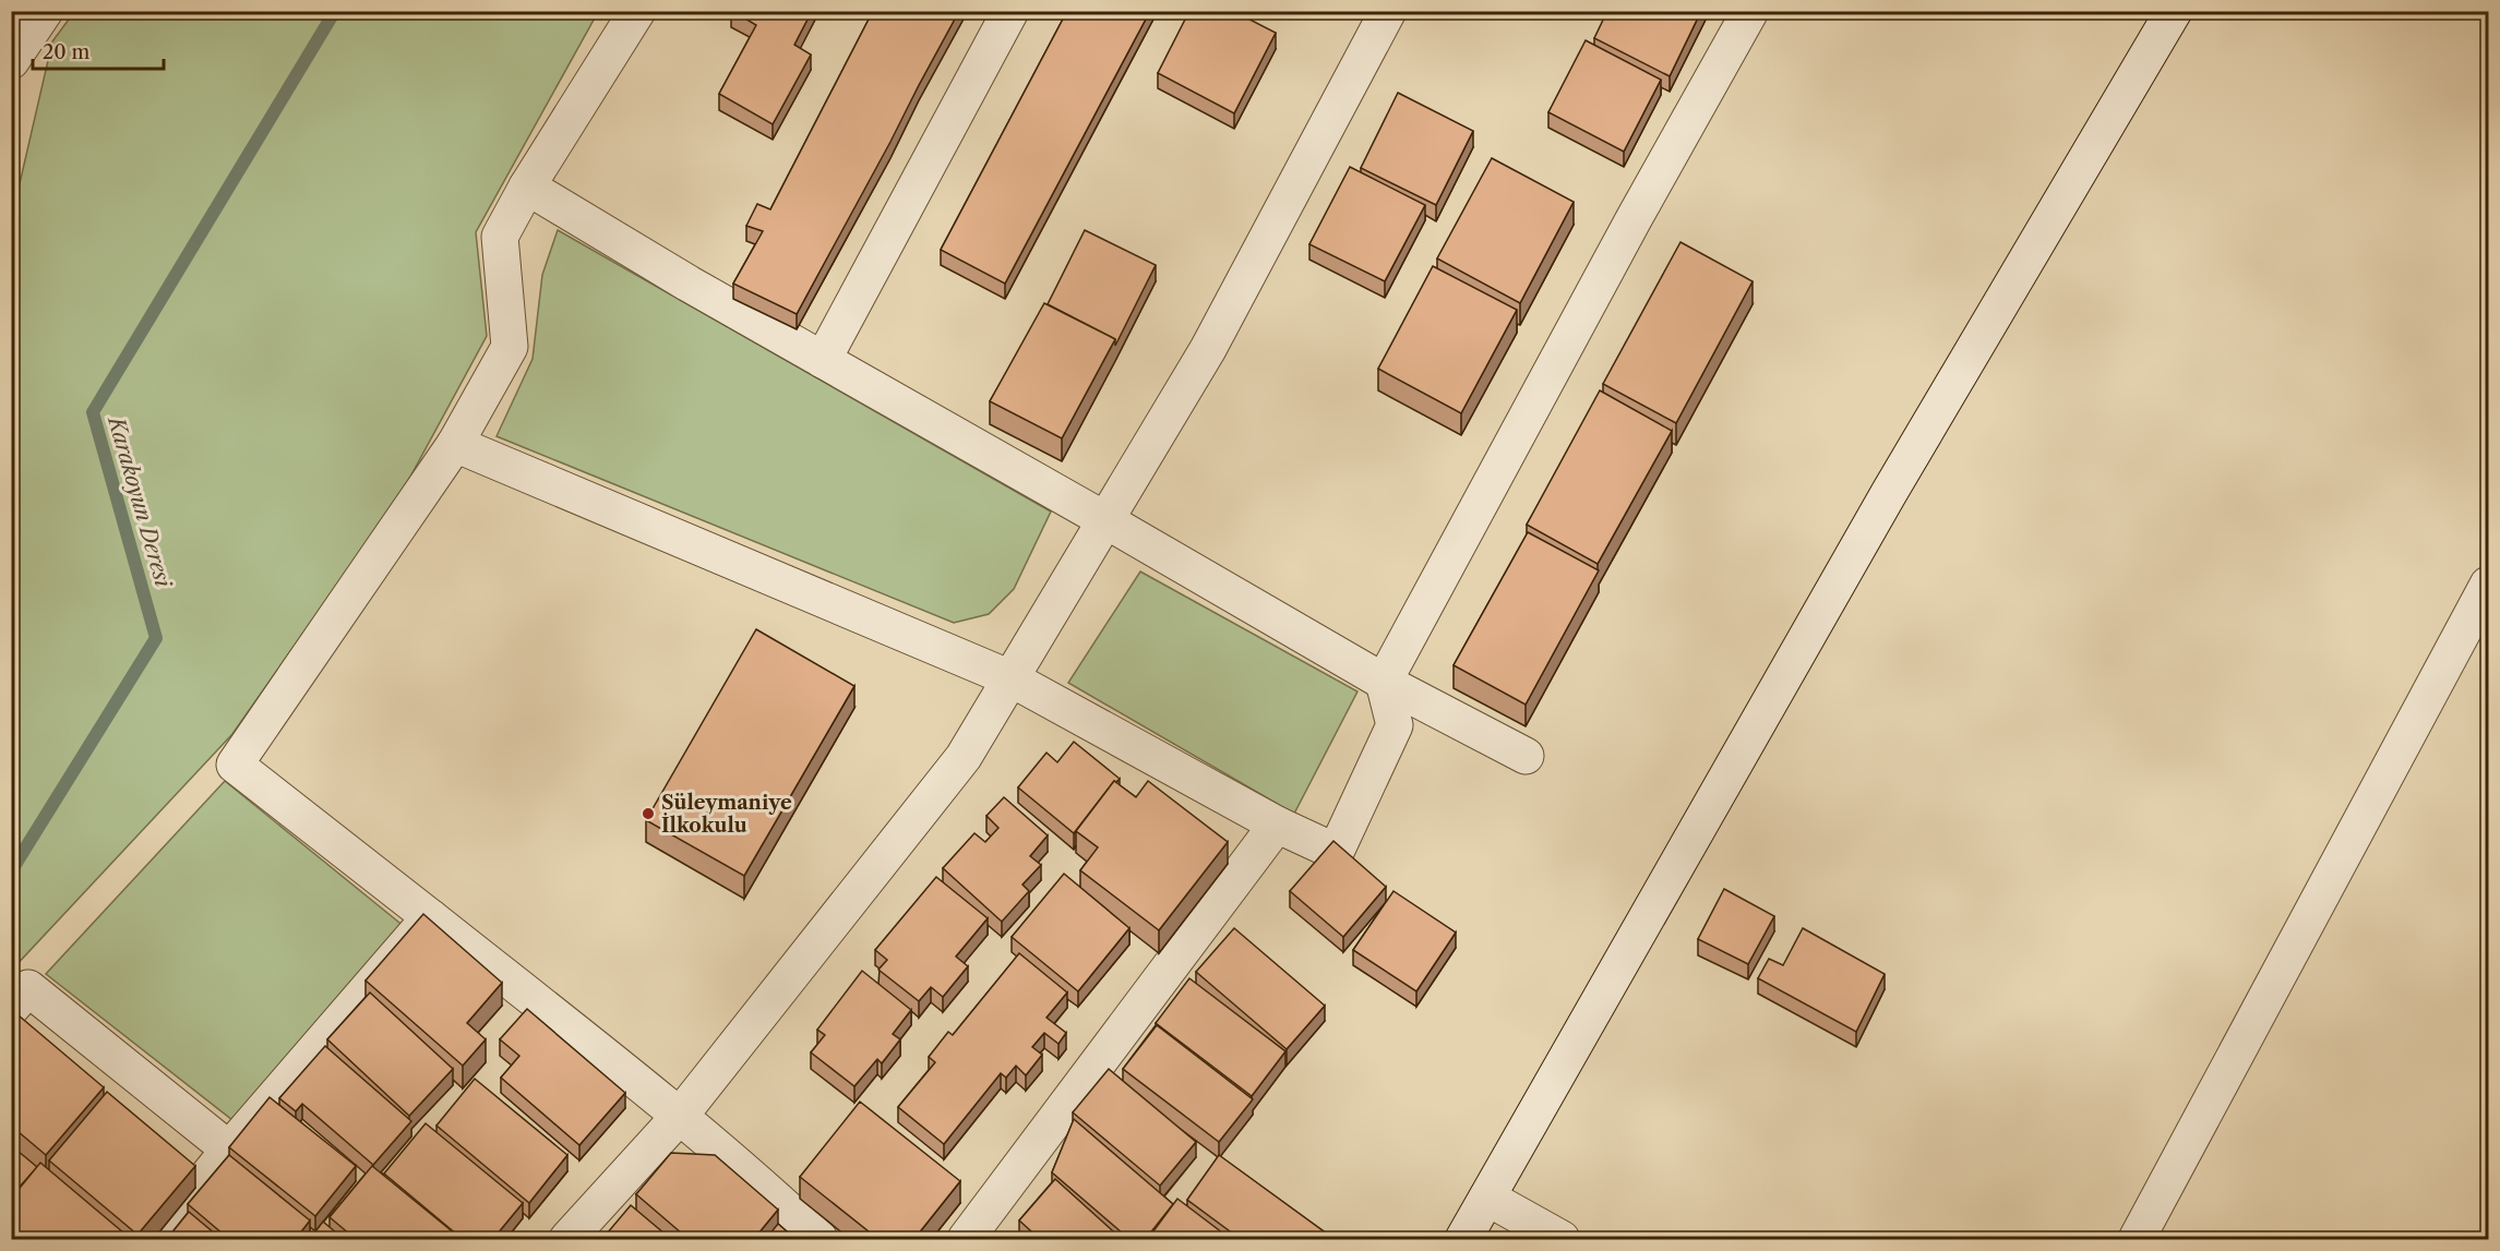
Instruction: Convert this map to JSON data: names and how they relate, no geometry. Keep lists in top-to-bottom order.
{
  "water": ["Karakoyun Deresi"],
  "places": ["Süleymaniye İlkokulu"],
  "scale_bar": "20 m"
}
